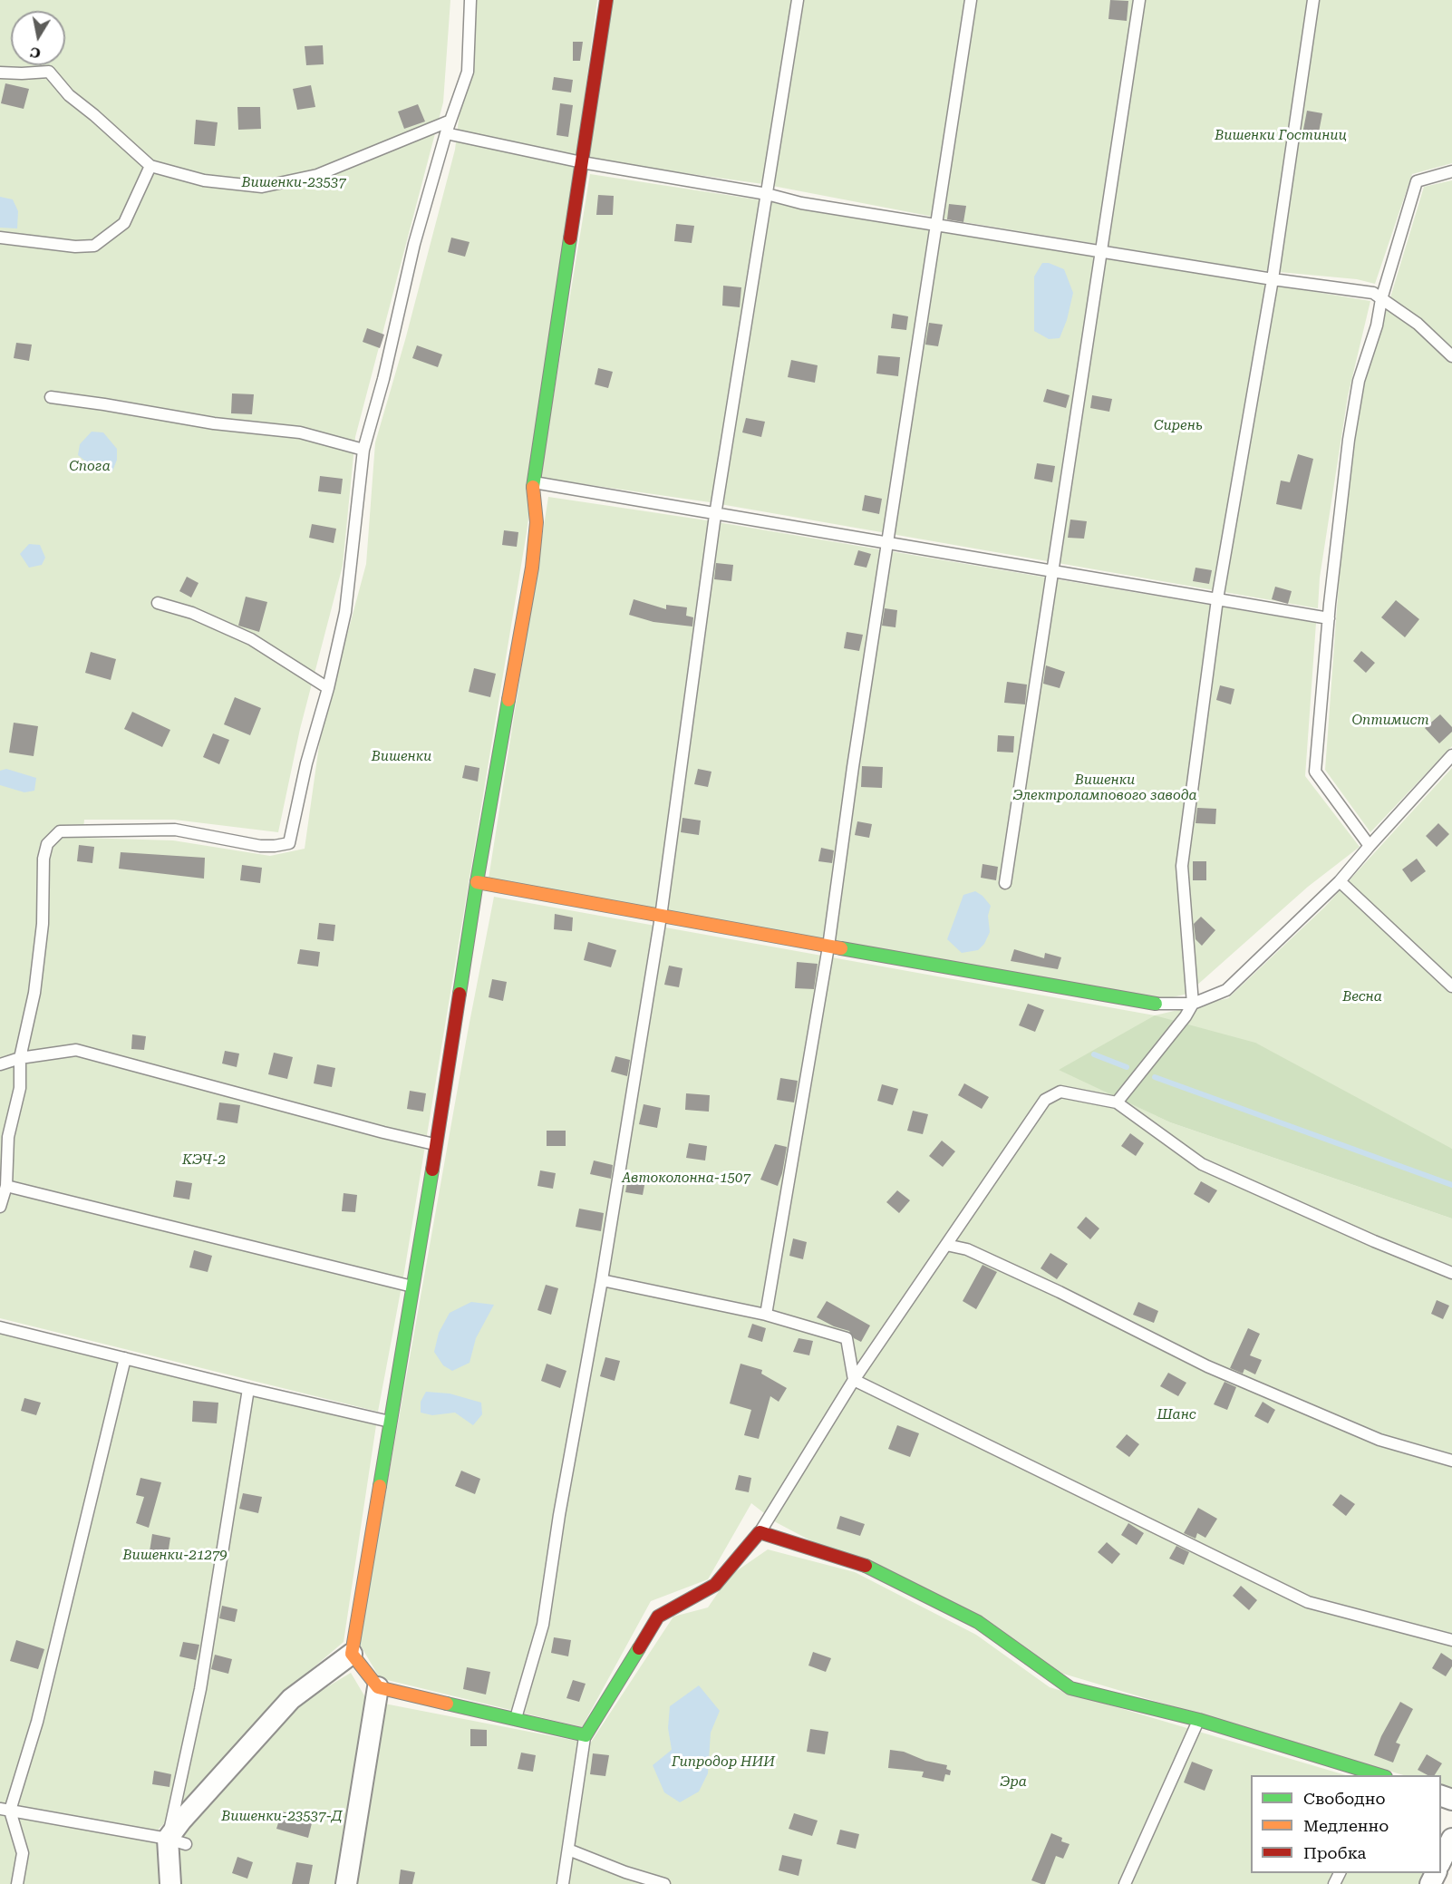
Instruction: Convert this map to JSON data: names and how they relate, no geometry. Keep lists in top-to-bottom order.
{
  "parks": [
    "Вишенки Гостиниц",
    "Вишенки-23537",
    "Сирень",
    "Спога",
    "Оптимист",
    "Вишенки",
    "Вишенки Электролампового завода",
    "Весна",
    "КЭЧ-2",
    "Автоколонна-1507",
    "Шанс",
    "Вишенки-21279",
    "Гипродор НИИ",
    "Эра",
    "Вишенки-23537-Д"
  ],
  "legend": ["Свободно", "Медленно", "Пробка"],
  "north": "bottom"
}
